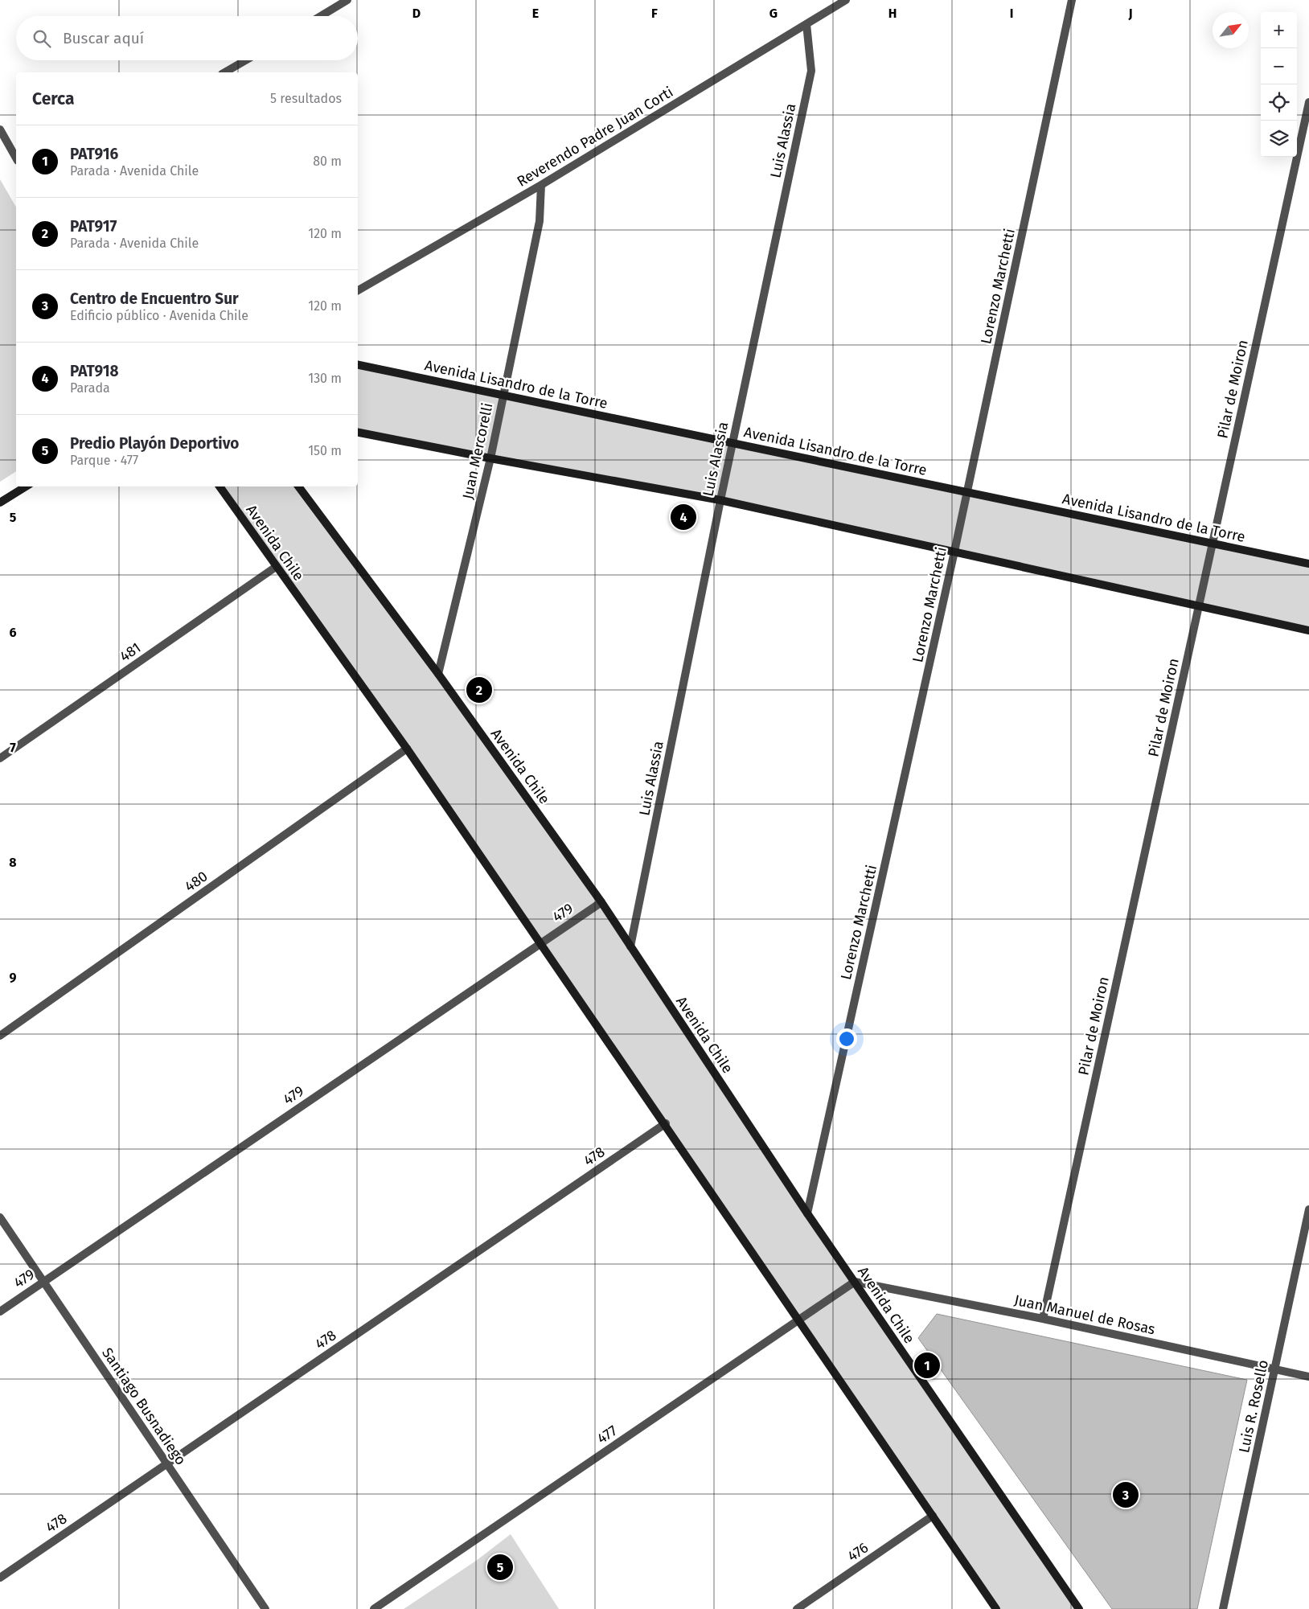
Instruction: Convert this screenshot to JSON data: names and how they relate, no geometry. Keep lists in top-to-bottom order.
{
  "streets": {
    "main road": ["Avenida Lisandro de la Torre", "Avenida Chile"],
    "street": [
      "Reverendo Padre Juan Corti",
      "Luis Alassia",
      "Lorenzo Marchetti",
      "Pilar de Moiron",
      "Juan Mercorelli",
      "481",
      "480",
      "479",
      "478",
      "Juan Manuel de Rosas",
      "Santiago Busnadiego",
      "Luis R. Rosello",
      "477",
      "476"
    ]
  },
  "crossings": [
    ["Reverendo Padre Juan Corti", "Luis Alassia"],
    ["Reverendo Padre Juan Corti", "Juan Mercorelli"],
    ["Luis Alassia", "Avenida Lisandro de la Torre"],
    ["Luis Alassia", "Avenida Chile"],
    ["Lorenzo Marchetti", "Avenida Lisandro de la Torre"],
    ["Lorenzo Marchetti", "Avenida Chile"],
    ["Avenida Lisandro de la Torre", "Pilar de Moiron"],
    ["Avenida Lisandro de la Torre", "Juan Mercorelli"],
    ["Pilar de Moiron", "Juan Manuel de Rosas"],
    ["Juan Mercorelli", "Avenida Chile"],
    ["Avenida Chile", "481"],
    ["Avenida Chile", "480"],
    ["Avenida Chile", "479"],
    ["Avenida Chile", "478"],
    ["Avenida Chile", "Juan Manuel de Rosas"],
    ["Avenida Chile", "477"],
    ["Avenida Chile", "476"],
    ["479", "Santiago Busnadiego"],
    ["478", "Santiago Busnadiego"],
    ["Juan Manuel de Rosas", "Luis R. Rosello"],
    ["Juan Manuel de Rosas", "477"]
  ],
  "north": "top right",
  "page": {
    "map_buttons": ["+", "−"],
    "search": "Buscar aquí",
    "heading": ["Cerca", "5 resultados"],
    "list": [
      {
        "mark": "1",
        "name": "PAT916",
        "note": "Parada · Avenida Chile",
        "value": "80 m"
      },
      {
        "mark": "2",
        "name": "PAT917",
        "note": "Parada · Avenida Chile",
        "value": "120 m"
      },
      {
        "mark": "3",
        "name": "Centro de Encuentro Sur",
        "note": "Edificio público · Avenida Chile",
        "value": "120 m"
      },
      {
        "mark": "4",
        "name": "PAT918",
        "note": "Parada",
        "value": "130 m"
      },
      {
        "mark": "5",
        "name": "Predio Playón Deportivo",
        "note": "Parque · 477",
        "value": "150 m"
      }
    ],
    "pins": [
      "4",
      "2",
      "1",
      "3",
      "5"
    ]
  },
  "grid": {
    "columns": [
      "D",
      "E",
      "F",
      "G",
      "H",
      "I",
      "J"
    ],
    "rows": [
      "5",
      "6",
      "7",
      "8",
      "9"
    ]
  }
}
